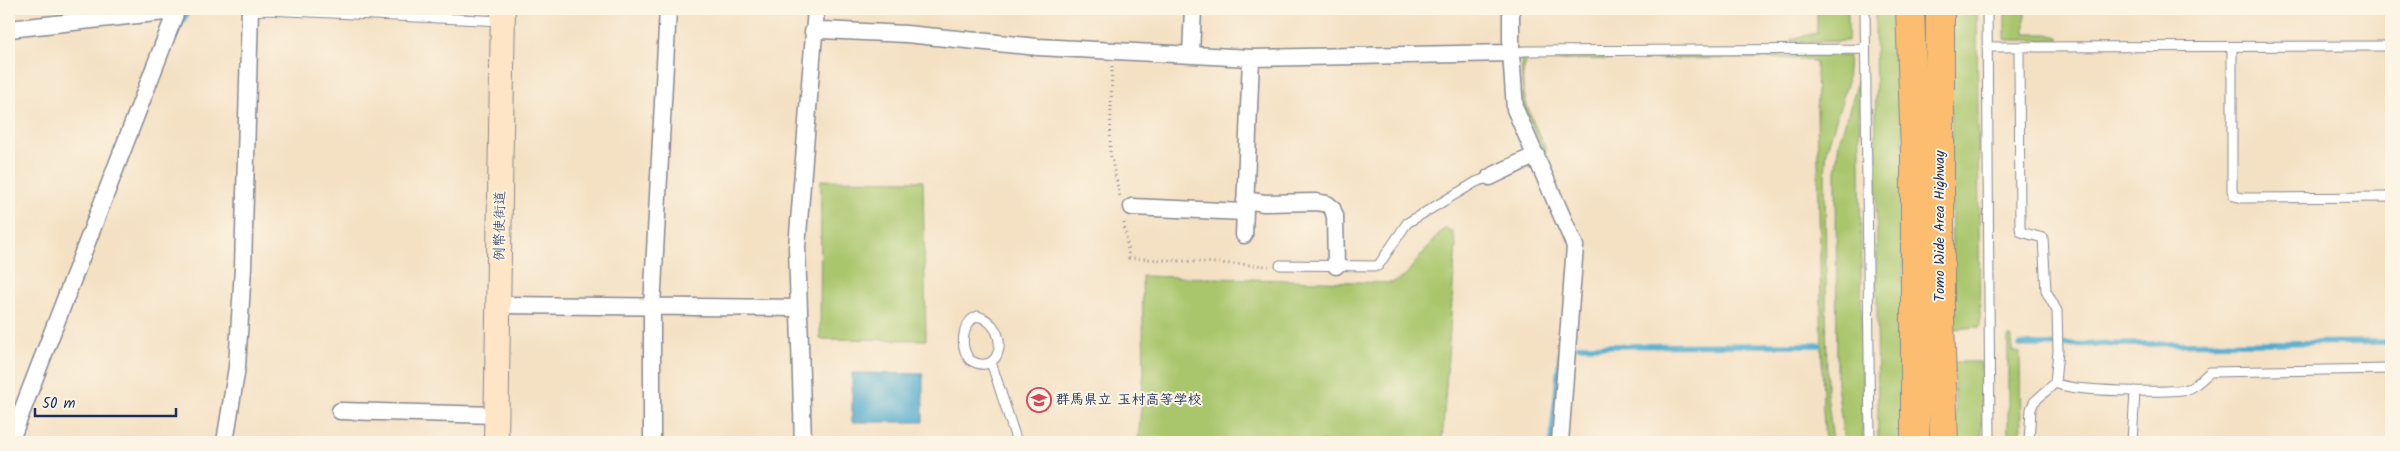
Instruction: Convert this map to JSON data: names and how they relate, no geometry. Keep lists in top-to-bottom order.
{
  "streets": {
    "highway": ["Tomo Wide Area Highway"],
    "main road": ["例幣使街道"]
  },
  "places": {
    "school or university": ["群馬県立 玉村高等学校"]
  },
  "scale_bar": "50 m"
}
